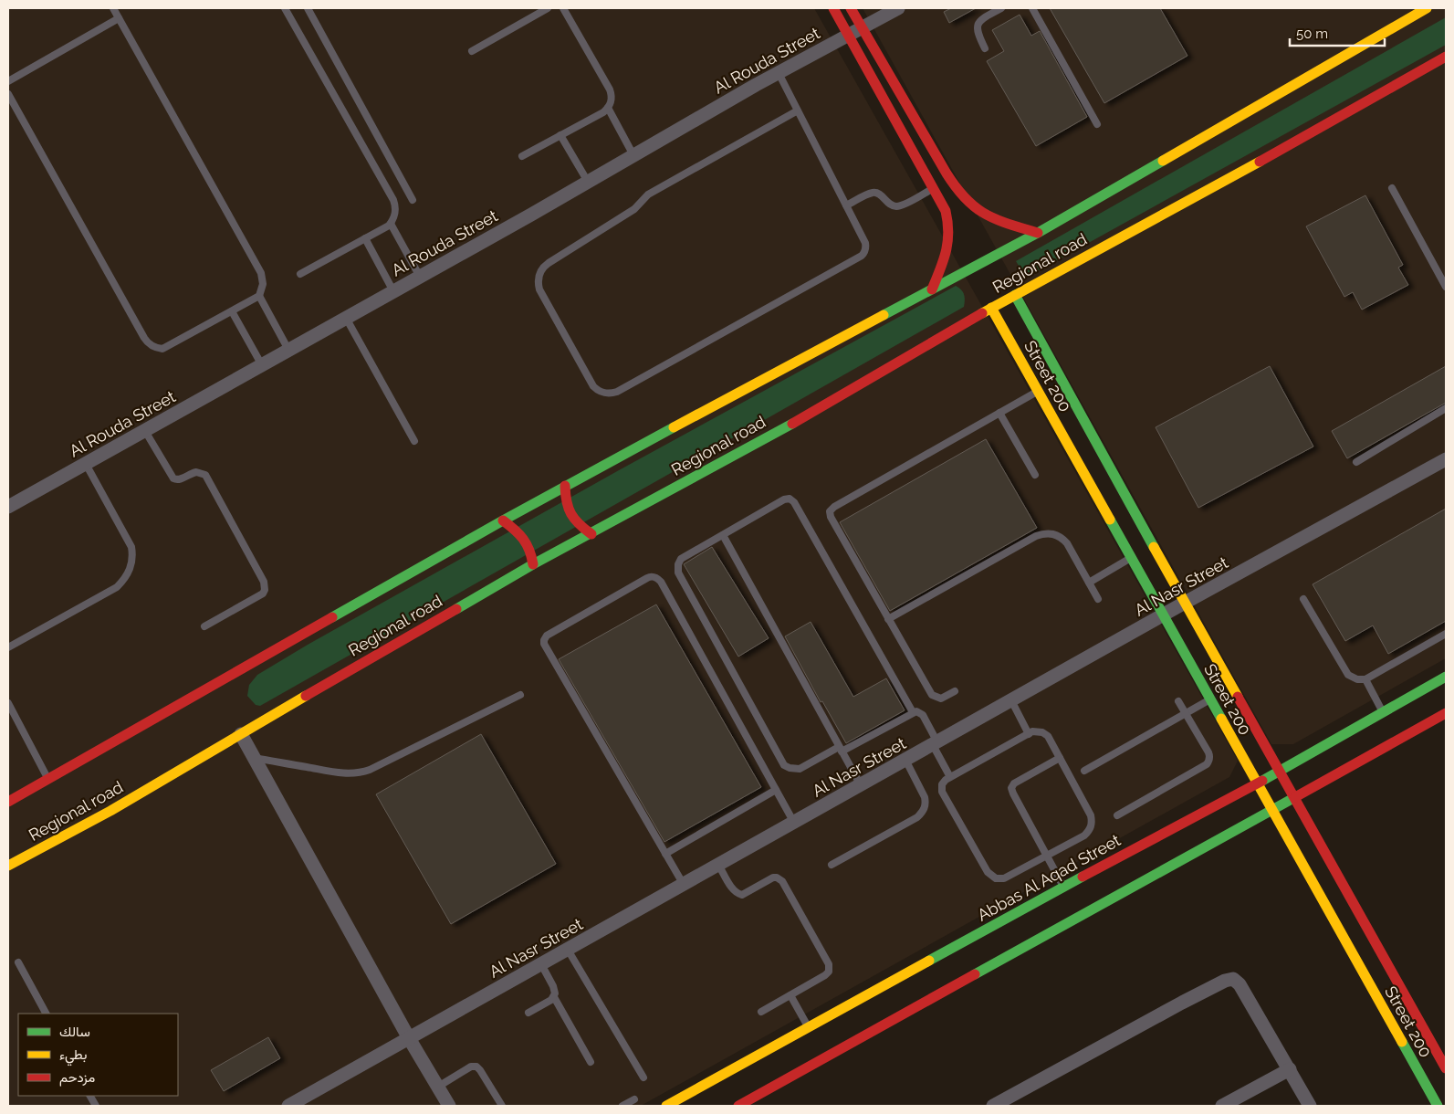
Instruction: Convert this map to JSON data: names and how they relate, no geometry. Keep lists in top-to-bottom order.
{
  "streets": {
    "main road": ["Regional road", "Street 200", "Abbas Al Aqad Street"],
    "street": ["Al Rouda Street", "Al Nasr Street"]
  },
  "crossings": [
    ["Regional road", "Street 200"],
    ["Street 200", "Al Nasr Street"],
    ["Street 200", "Abbas Al Aqad Street"]
  ],
  "legend": ["سالك", "بطيء", "مزدحم"],
  "scale_bar": "50 m"
}
